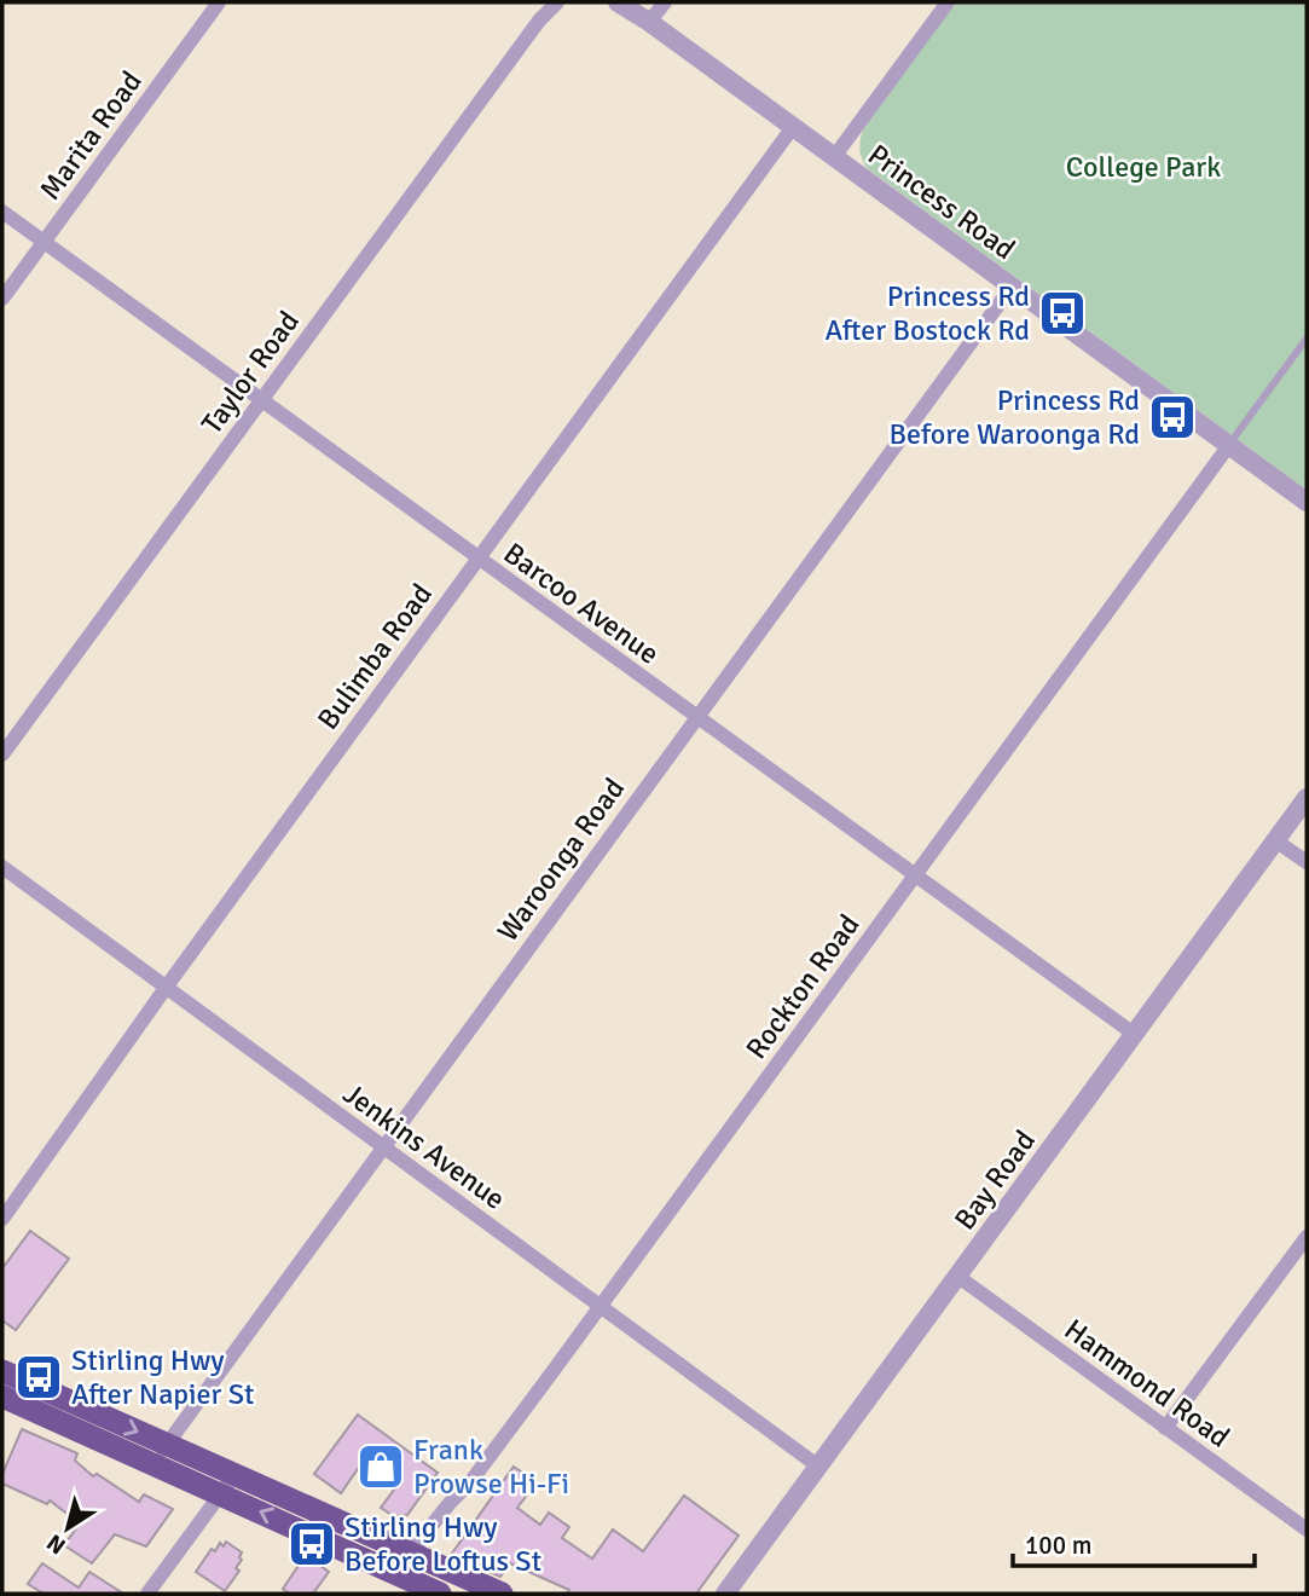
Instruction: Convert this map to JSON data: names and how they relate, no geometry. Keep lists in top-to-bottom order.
{
  "streets": {
    "street": [
      "Marita Road",
      "Princess Road",
      "Taylor Road",
      "Barcoo Avenue",
      "Bulimba Road",
      "Waroonga Road",
      "Rockton Road",
      "Jenkins Avenue",
      "Bay Road",
      "Hammond Road"
    ]
  },
  "crossings": [
    ["Marita Road", "Barcoo Avenue"],
    ["Princess Road", "Bulimba Road"],
    ["Princess Road", "Waroonga Road"],
    ["Princess Road", "Rockton Road"],
    ["Taylor Road", "Barcoo Avenue"],
    ["Barcoo Avenue", "Bulimba Road"],
    ["Barcoo Avenue", "Waroonga Road"],
    ["Barcoo Avenue", "Rockton Road"],
    ["Barcoo Avenue", "Bay Road"],
    ["Bulimba Road", "Jenkins Avenue"],
    ["Waroonga Road", "Jenkins Avenue"],
    ["Rockton Road", "Jenkins Avenue"],
    ["Jenkins Avenue", "Bay Road"],
    ["Bay Road", "Hammond Road"]
  ],
  "parks": ["College Park"],
  "places": {
    "bus stop": [
      "Princess Rd After Bostock Rd",
      "Princess Rd Before Waroonga Rd",
      "Stirling Hwy After Napier St",
      "Stirling Hwy Before Loftus St"
    ],
    "shop": ["Frank Prowse Hi-Fi"]
  },
  "scale_bar": "100 m",
  "north": "bottom left"
}
